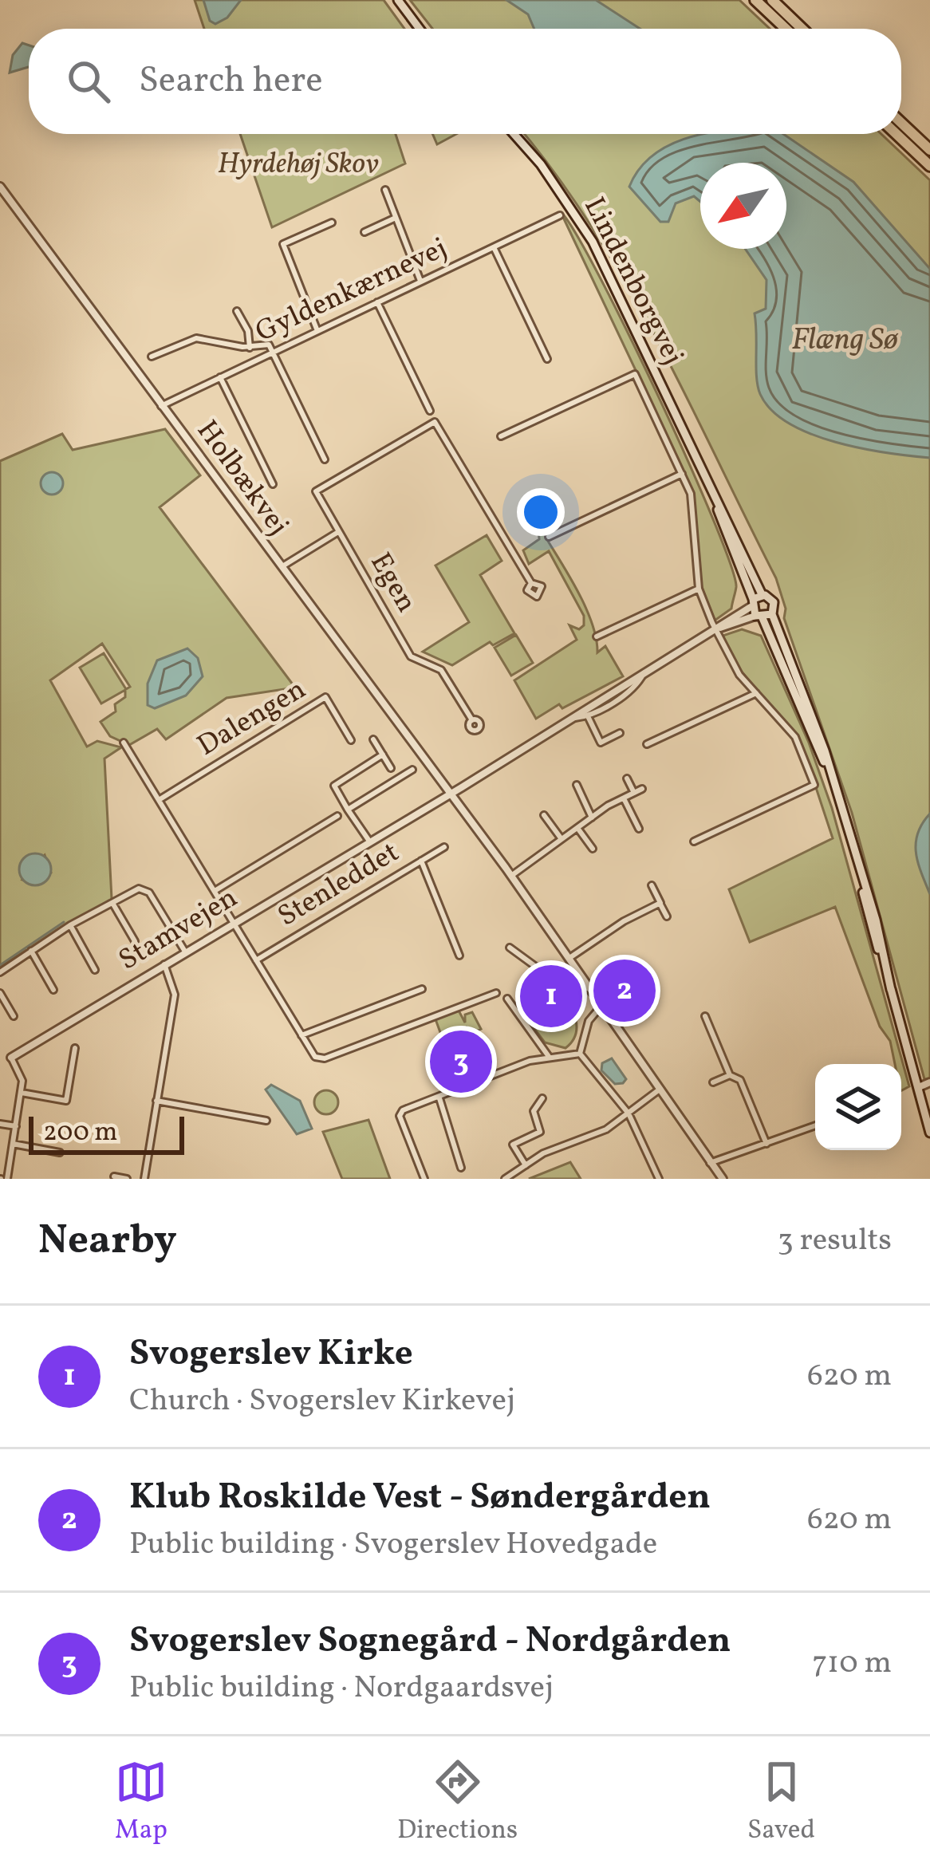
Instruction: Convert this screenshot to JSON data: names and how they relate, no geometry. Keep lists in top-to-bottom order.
{
  "streets": {
    "main road": ["Lindenborgvej"],
    "street": [
      "Gyldenkærnevej",
      "Holbækvej",
      "Egen",
      "Dalengen",
      "Stenleddet",
      "Stamvejen"
    ]
  },
  "crossings": [
    ["Lindenborgvej", "Stamvejen"],
    ["Gyldenkærnevej", "Holbækvej"],
    ["Holbækvej", "Stamvejen"]
  ],
  "water": ["Flæng Sø"],
  "parks": ["Hyrdehøj Skov"],
  "scale_bar": "200 m",
  "north": "bottom left",
  "page": {
    "search": "Search here",
    "pins": ["2", "1", "3"],
    "scale": "200 m",
    "heading": ["Nearby", "3 results"],
    "list": [
      {
        "mark": "1",
        "name": "Svogerslev Kirke",
        "note": "Church · Svogerslev Kirkevej",
        "value": "620 m"
      },
      {
        "mark": "2",
        "name": "Klub Roskilde Vest - Søndergården",
        "note": "Public building · Svogerslev Hovedgade",
        "value": "620 m"
      },
      {
        "mark": "3",
        "name": "Svogerslev Sognegård - Nordgården",
        "note": "Public building · Nordgaardsvej",
        "value": "710 m"
      }
    ],
    "nav": ["Map", "Directions", "Saved"]
  }
}
